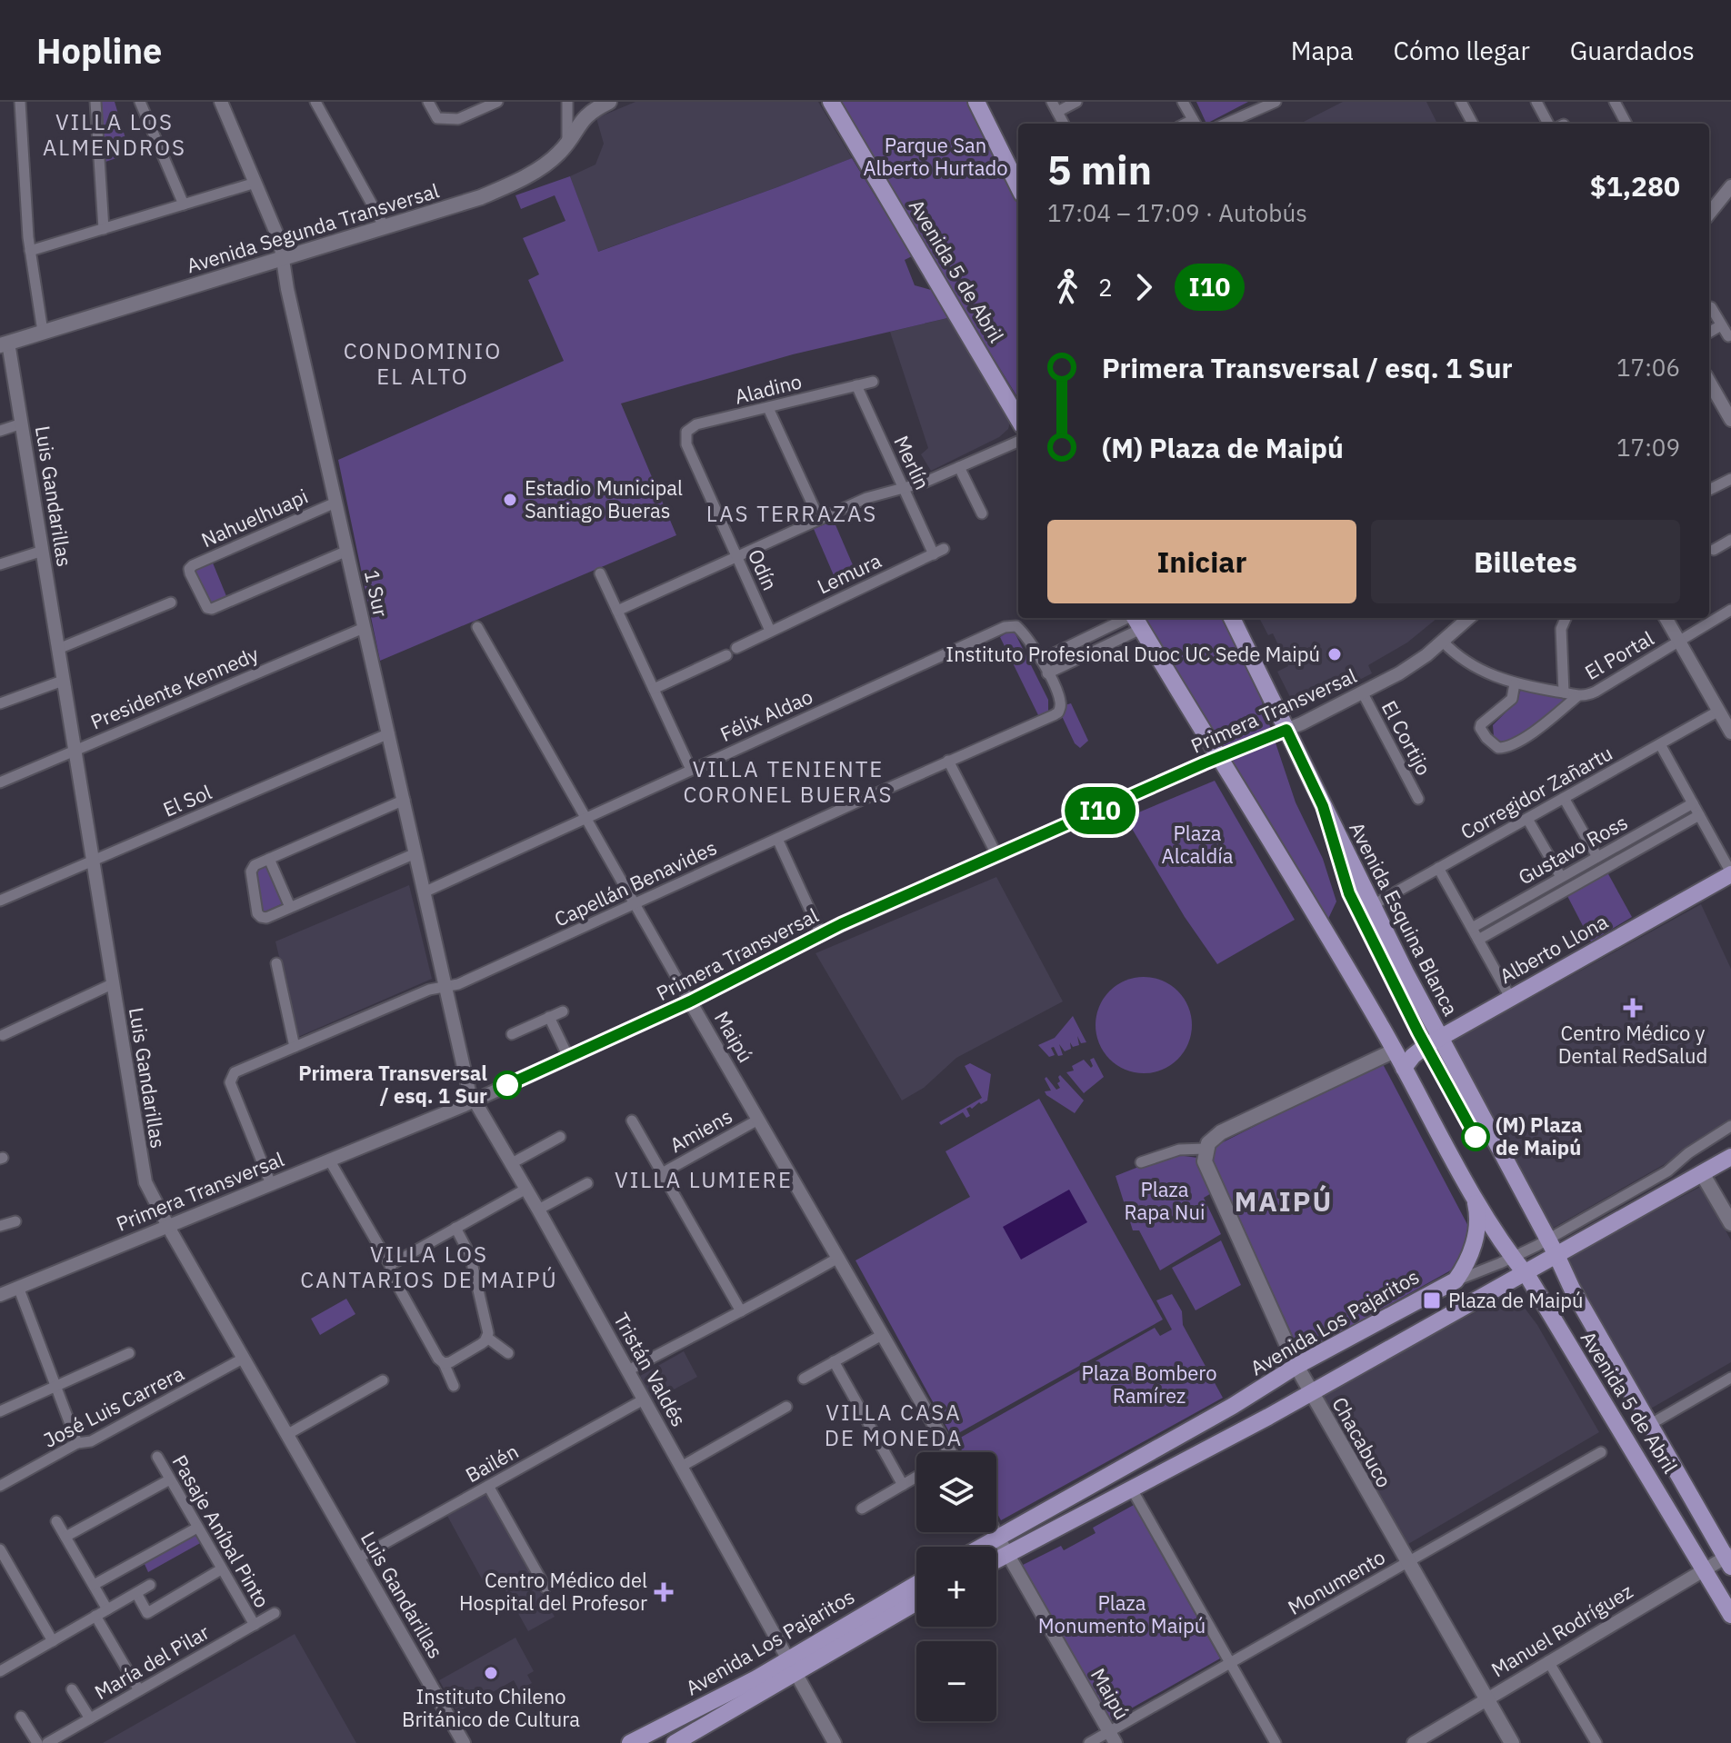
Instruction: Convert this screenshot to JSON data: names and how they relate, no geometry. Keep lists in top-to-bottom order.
{
  "streets": {
    "main road": [
      "Avenida Segunda Transversal",
      "Avenida 5 de Abril",
      "Avenida Esquina Blanca",
      "Alberto Llona",
      "Avenida Los Pajaritos",
      "Chacabuco"
    ],
    "street": [
      "Aladino",
      "Merlín",
      "Luis Gandarillas",
      "Nahuelhuapi",
      "Odín",
      "Lemura",
      "1 Sur",
      "El Portal",
      "Presidente Kennedy",
      "Primera Transversal",
      "Félix Aldao",
      "El Cortijo",
      "Corregidor Zañartu",
      "El Sol",
      "Gustavo Ross",
      "Capellán Benavides",
      "Maipú",
      "Amiens",
      "Tristán Valdés",
      "José Luis Carrera",
      "Bailén",
      "Pasaje Aníbal Pinto",
      "Monumento",
      "Manuel Rodríguez",
      "María del Pilar"
    ]
  },
  "crossings": [
    ["Avenida Segunda Transversal", "Luis Gandarillas"],
    ["Avenida Segunda Transversal", "1 Sur"],
    ["Avenida 5 de Abril", "Primera Transversal"],
    ["Avenida 5 de Abril", "Avenida Esquina Blanca"],
    ["Avenida 5 de Abril", "Alberto Llona"],
    ["Avenida 5 de Abril", "Avenida Los Pajaritos"],
    ["Avenida 5 de Abril", "Manuel Rodríguez"],
    ["Aladino", "Merlín"],
    ["Aladino", "Odín"],
    ["Merlín", "Lemura"],
    ["Luis Gandarillas", "Presidente Kennedy"],
    ["Luis Gandarillas", "Primera Transversal"],
    ["Luis Gandarillas", "El Sol"],
    ["Luis Gandarillas", "José Luis Carrera"],
    ["Luis Gandarillas", "Bailén"],
    ["Nahuelhuapi", "1 Sur"],
    ["Odín", "Lemura"],
    ["1 Sur", "Presidente Kennedy"],
    ["1 Sur", "Primera Transversal"],
    ["1 Sur", "Félix Aldao"],
    ["1 Sur", "El Sol"],
    ["1 Sur", "Capellán Benavides"],
    ["1 Sur", "Tristán Valdés"],
    ["El Portal", "Primera Transversal"],
    ["Primera Transversal", "El Cortijo"],
    ["Primera Transversal", "Capellán Benavides"],
    ["Primera Transversal", "Avenida Esquina Blanca"],
    ["Primera Transversal", "Maipú"],
    ["Primera Transversal", "Tristán Valdés"],
    ["Félix Aldao", "Maipú"],
    ["Corregidor Zañartu", "Avenida Esquina Blanca"],
    ["Capellán Benavides", "Maipú"],
    ["Avenida Esquina Blanca", "Alberto Llona"],
    ["Avenida Esquina Blanca", "Avenida Los Pajaritos"],
    ["Maipú", "Amiens"],
    ["Maipú", "Avenida Los Pajaritos"],
    ["Maipú", "Monumento"],
    ["Avenida Los Pajaritos", "Tristán Valdés"],
    ["Avenida Los Pajaritos", "Chacabuco"],
    ["Tristán Valdés", "Bailén"],
    ["Chacabuco", "Monumento"],
    ["Chacabuco", "Manuel Rodríguez"],
    ["Pasaje Aníbal Pinto", "María del Pilar"]
  ],
  "districts": [
    "VILLA LOS ALMENDROS",
    "CONDOMINIO EL ALTO",
    "LAS TERRAZAS",
    "VILLA TENIENTE CORONEL BUERAS",
    "VILLA LUMIERE",
    "MAIPÚ",
    "VILLA LOS CANTARIOS DE MAIPÚ",
    "VILLA CASA DE MONEDA"
  ],
  "parks": [
    "Parque San Alberto Hurtado",
    "Plaza Alcaldía",
    "Plaza Rapa Nui",
    "Plaza Bombero Ramírez",
    "Plaza Monumento Maipú"
  ],
  "places": {
    "other": [
      "Estadio Municipal Santiago Bueras",
      "Instituto Profesional Duoc UC Sede Maipú",
      "Primera Transversal / esq. 1 Sur",
      "(M) Plaza de Maipú",
      "Instituto Chileno Británico de Cultura"
    ],
    "health": ["Centro Médico y Dental RedSalud", "Centro Médico del Hospital del Profesor"],
    "transit": ["Plaza de Maipú"]
  },
  "lines": ["bus line I10"],
  "page": {
    "header": "Hopline",
    "nav": ["Mapa", "Cómo llegar", "Guardados"],
    "on_map": "I10",
    "heading": ["5 min", "17:04 – 17:09 · Autobús", "$1,280"],
    "legs": ["2", "I10"],
    "list": [
      {
        "name": "Primera Transversal / esq. 1 Sur",
        "value": "17:06"
      },
      {
        "name": "(M) Plaza de Maipú",
        "value": "17:09"
      }
    ],
    "buttons": ["Iniciar", "Billetes"],
    "map_buttons": ["+", "−"]
  }
}
